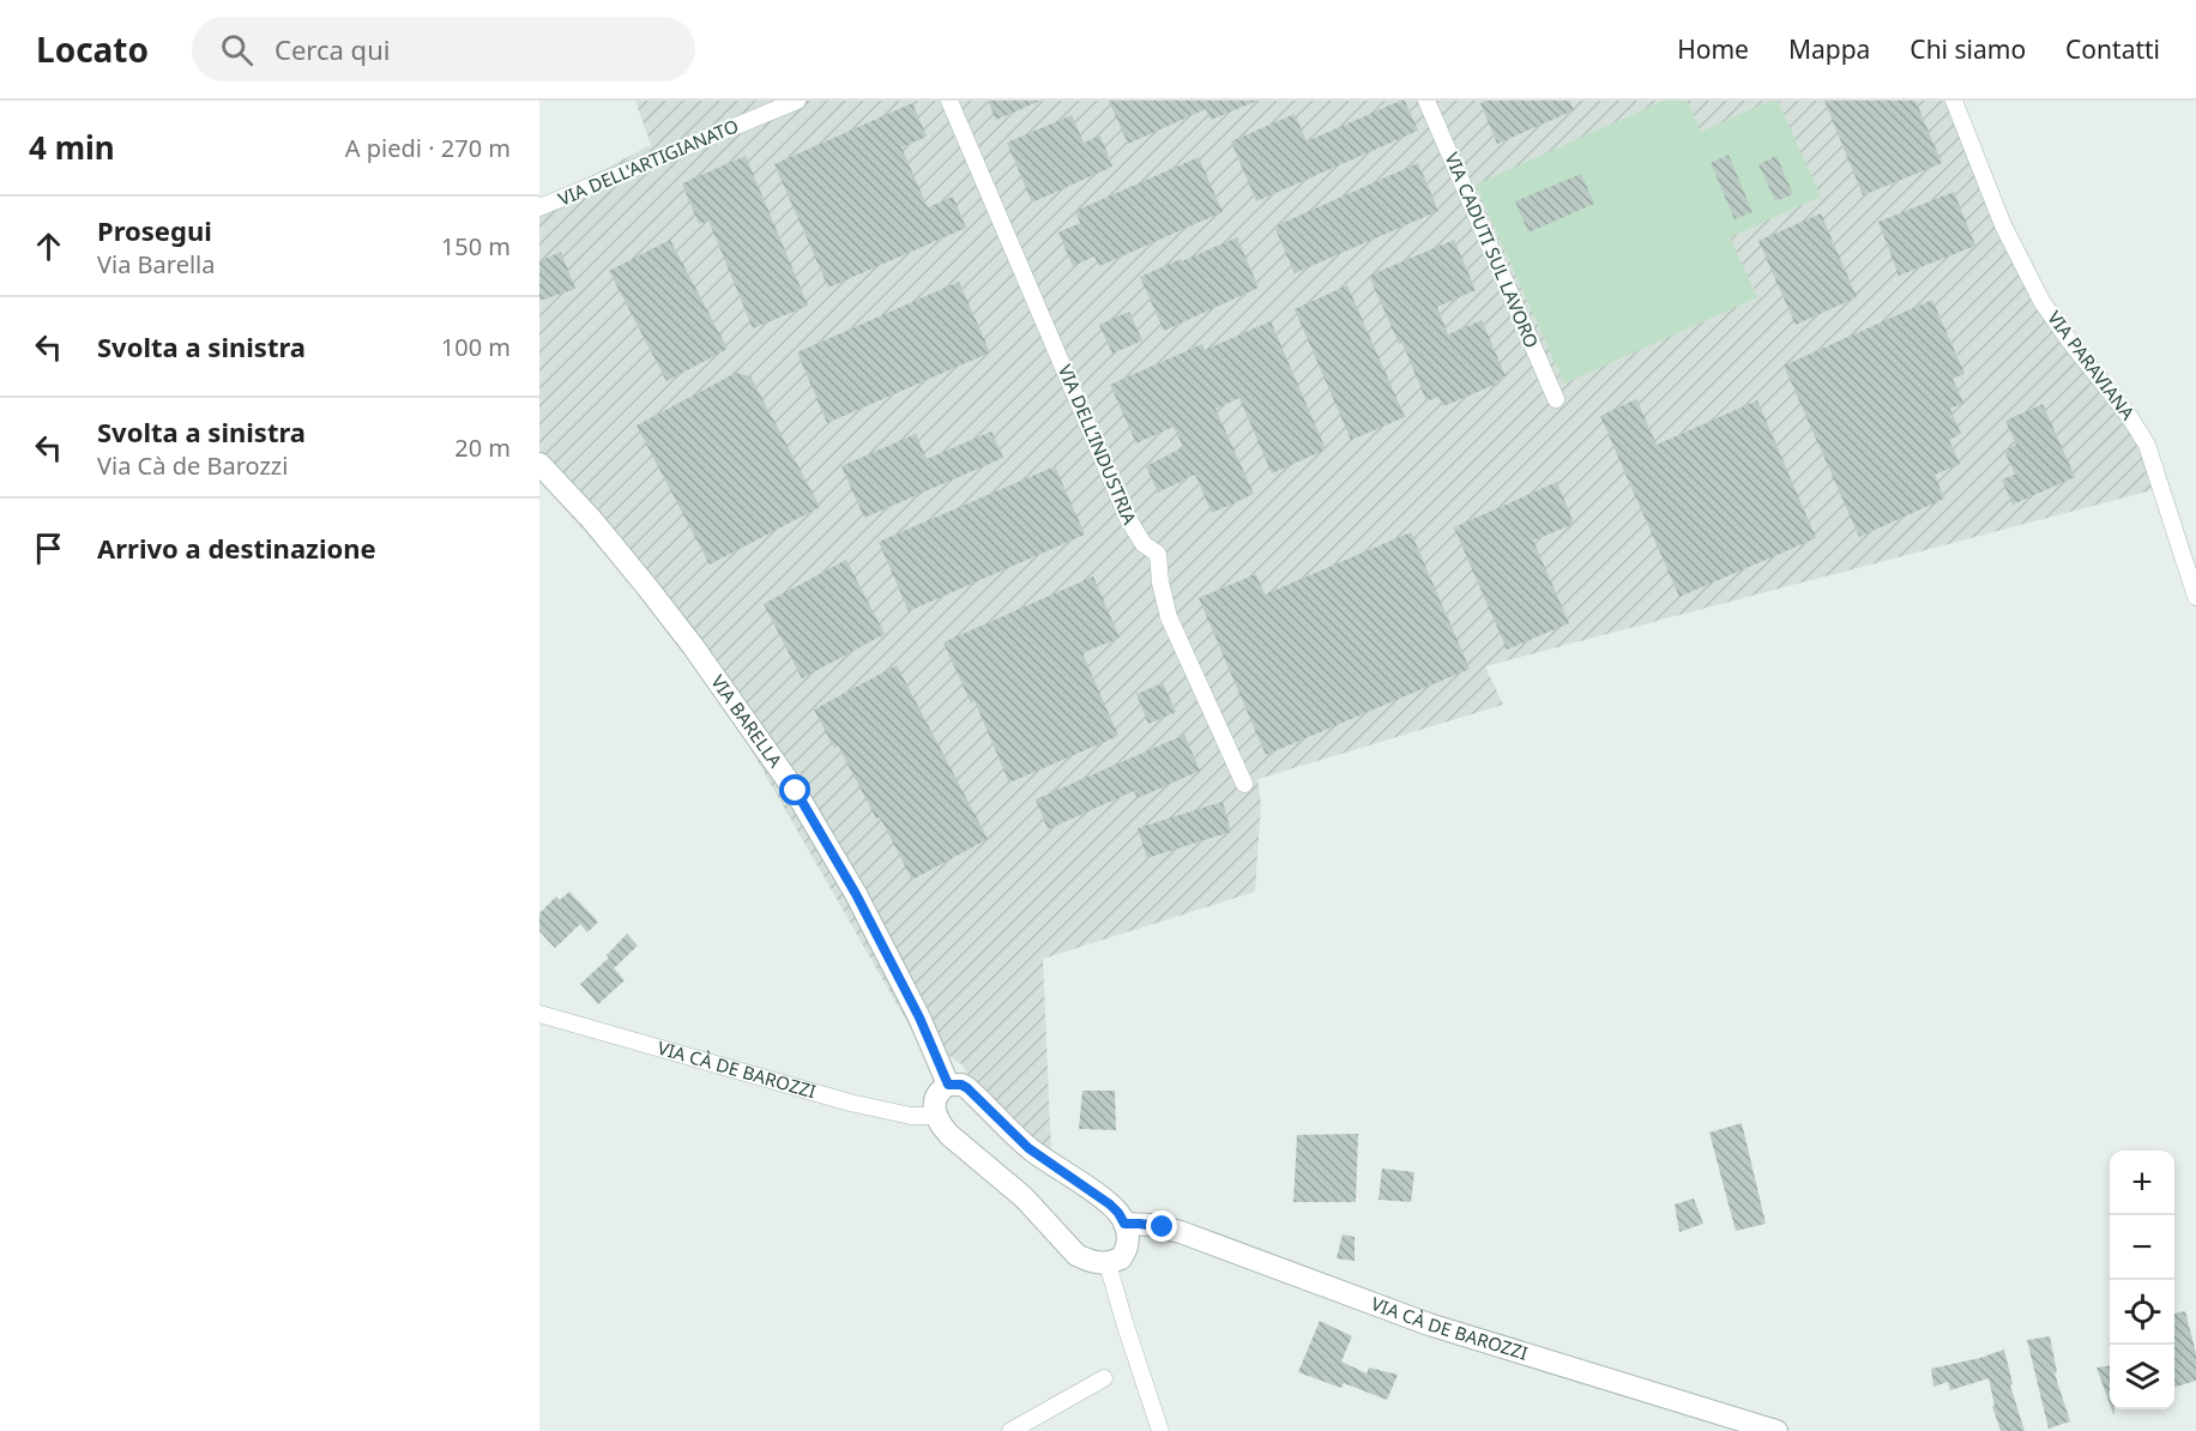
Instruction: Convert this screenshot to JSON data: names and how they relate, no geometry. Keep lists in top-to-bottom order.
{
  "streets": {
    "street": [
      "VIA DELL'ARTIGIANATO",
      "VIA CADUTI SUL LAVORO",
      "VIA PARAVIANA",
      "VIA DELL’INDUSTRIA",
      "VIA BARELLA",
      "VIA CÀ DE BAROZZI"
    ]
  },
  "page": {
    "header": "Locato",
    "search": "Cerca qui",
    "nav": [
      "Home",
      "Mappa",
      "Chi siamo",
      "Contatti"
    ],
    "heading": ["4 min", "A piedi · 270 m"],
    "list": [
      ["Prosegui", "Via Barella", "150 m"],
      ["Svolta a sinistra", "100 m"],
      ["Svolta a sinistra", "Via Cà de Barozzi", "20 m"],
      "Arrivo a destinazione"
    ],
    "map_buttons": ["+", "−"]
  }
}
